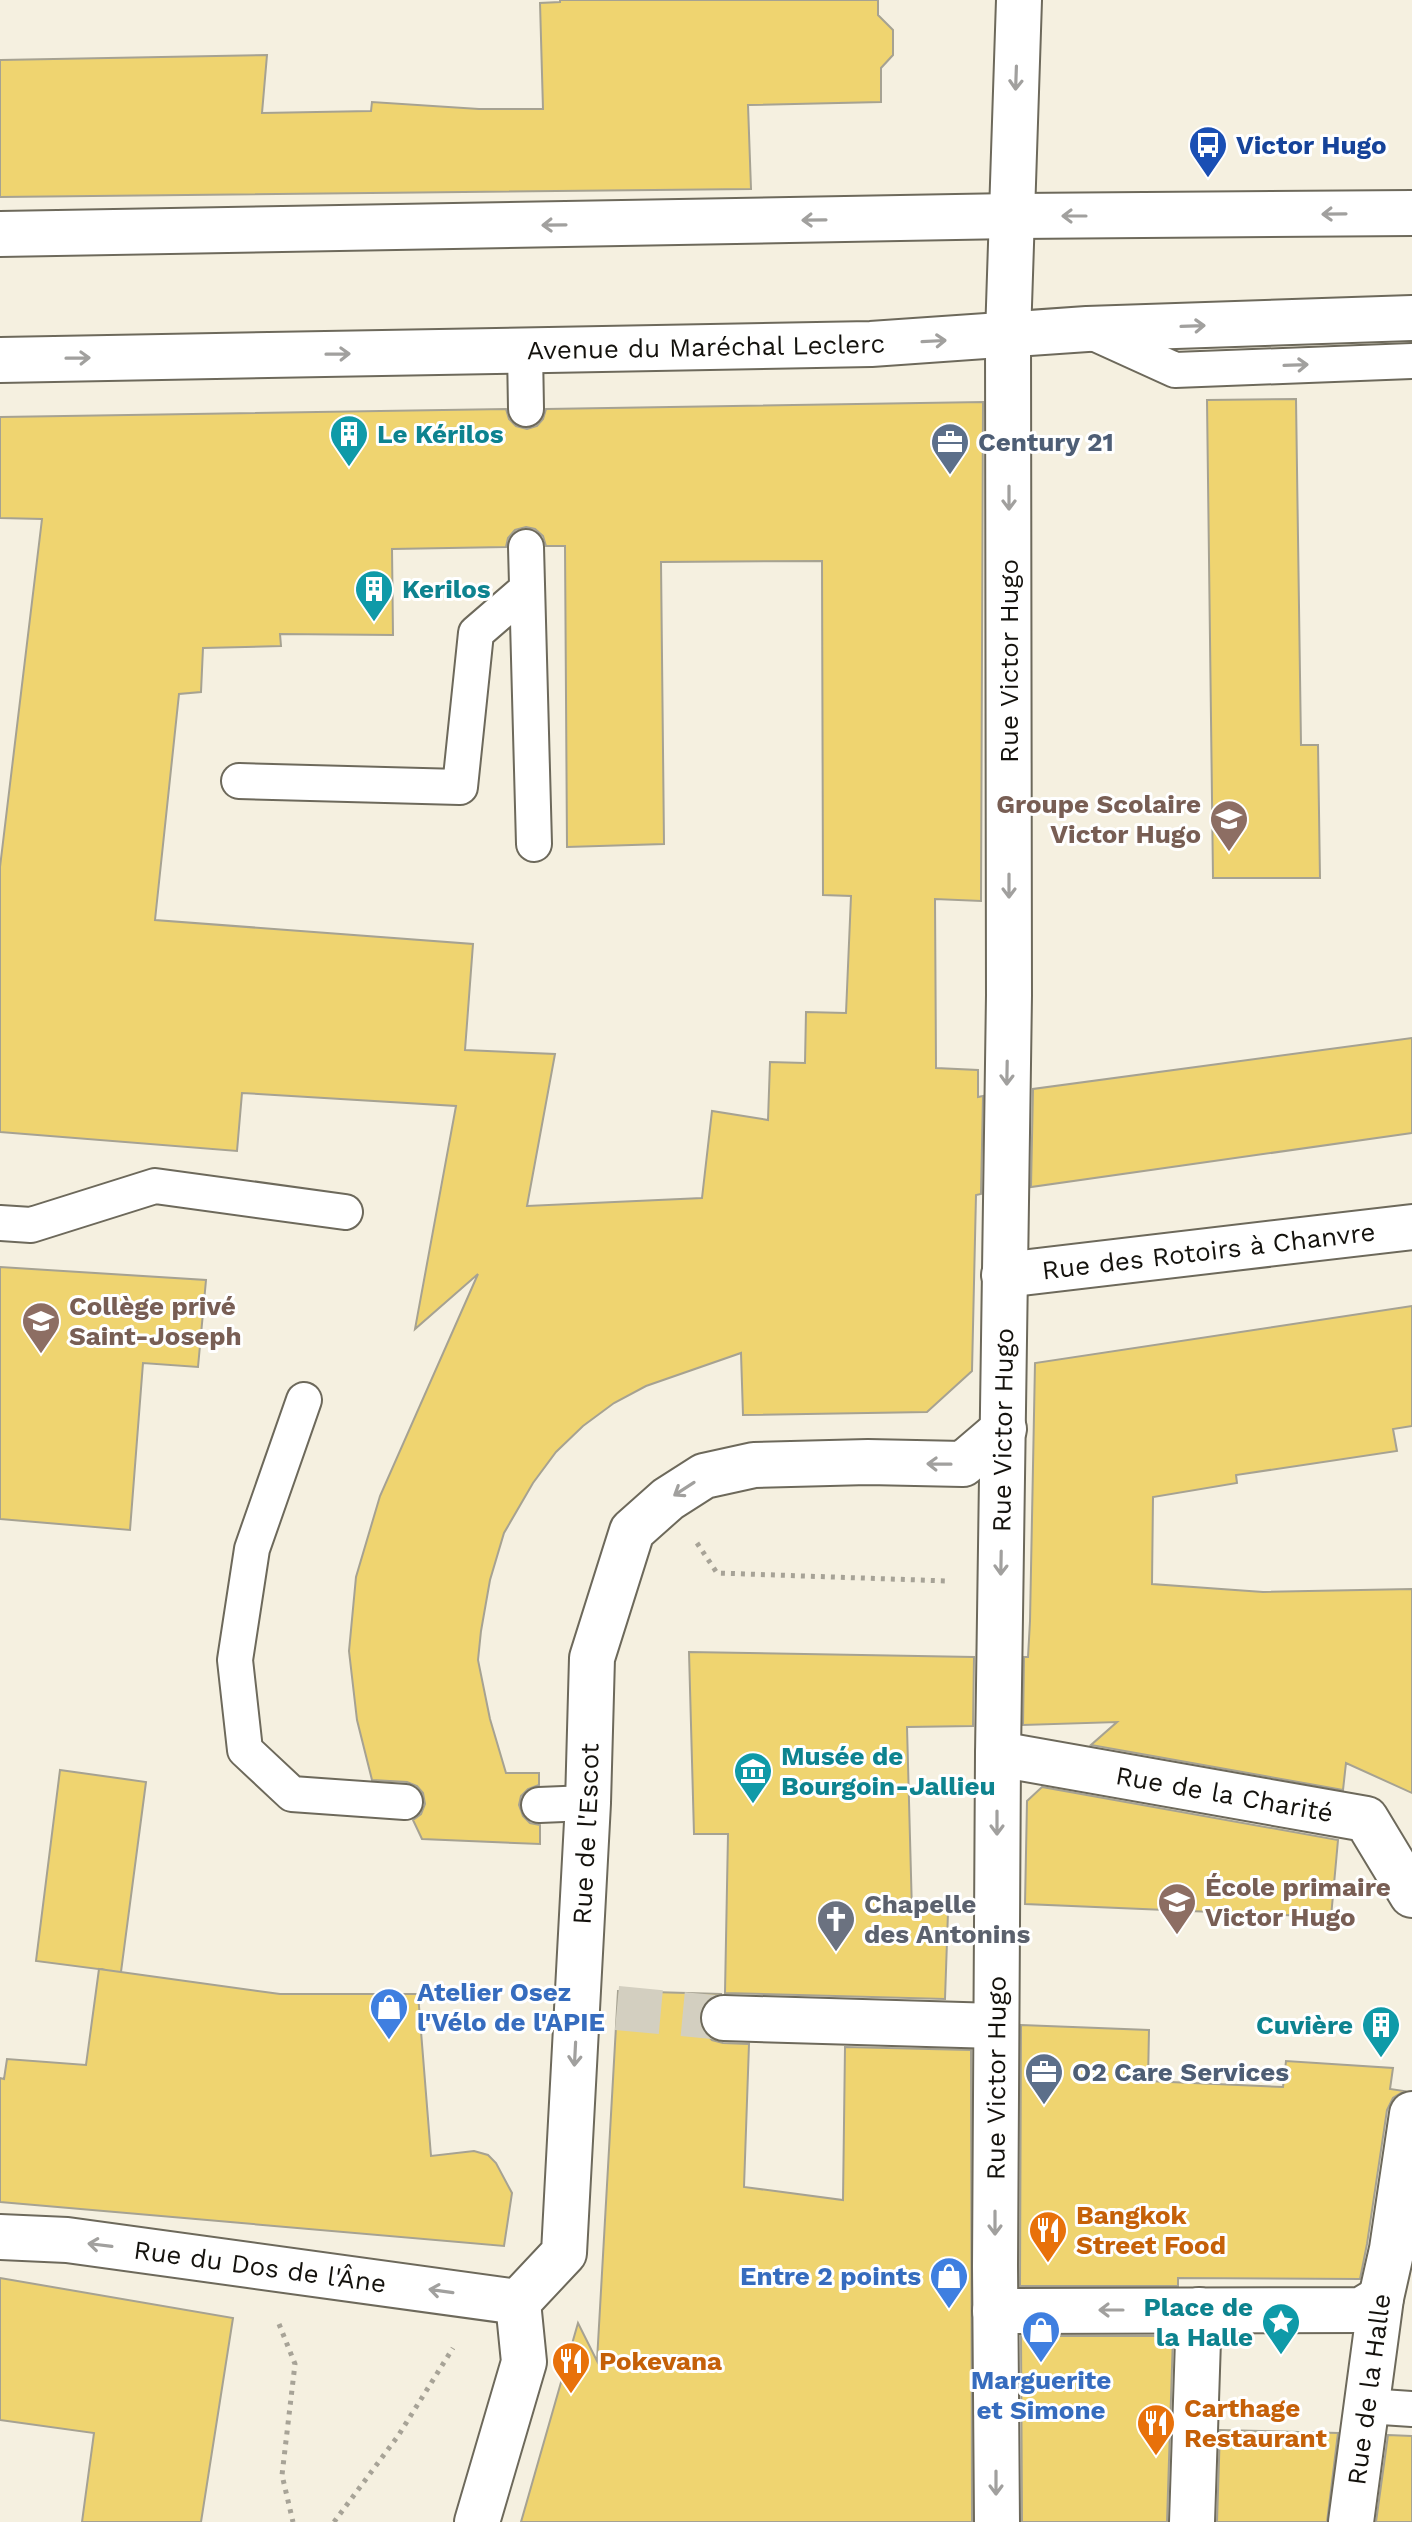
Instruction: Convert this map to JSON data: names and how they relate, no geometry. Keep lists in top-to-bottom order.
{
  "streets": {
    "street": [
      "Avenue du Maréchal Leclerc",
      "Rue Victor Hugo",
      "Rue des Rotoirs à Chanvre",
      "Rue de la Charité",
      "Rue de l'Escot",
      "Rue du Dos de l'Âne",
      "Rue de la Halle"
    ]
  },
  "crossings": [
    ["Avenue du Maréchal Leclerc", "Rue Victor Hugo"],
    ["Rue Victor Hugo", "Rue des Rotoirs à Chanvre"],
    ["Rue Victor Hugo", "Rue de la Charité"],
    ["Rue Victor Hugo", "Rue de l'Escot"],
    ["Rue de l'Escot", "Rue du Dos de l'Âne"]
  ],
  "one_way": ["Rue Victor Hugo", "Rue du Dos de l'Âne"],
  "places": {
    "bus stop": ["Victor Hugo"],
    "building": ["Le Kérilos", "Kerilos", "Cuvière"],
    "office": ["Century 21", "O2 Care Services"],
    "school or university": ["Groupe Scolaire Victor Hugo", "Collège privé Saint-Joseph", "École primaire Victor Hugo"],
    "museum": ["Musée de Bourgoin-Jallieu"],
    "church": ["Chapelle des Antonins"],
    "shop": ["Atelier Osez l'Vélo de l'APIE", "Entre 2 points", "Marguerite et Simone"],
    "restaurant": ["Bangkok Street Food", "Pokevana", "Carthage Restaurant"],
    "place": ["Place de la Halle"]
  }
}
